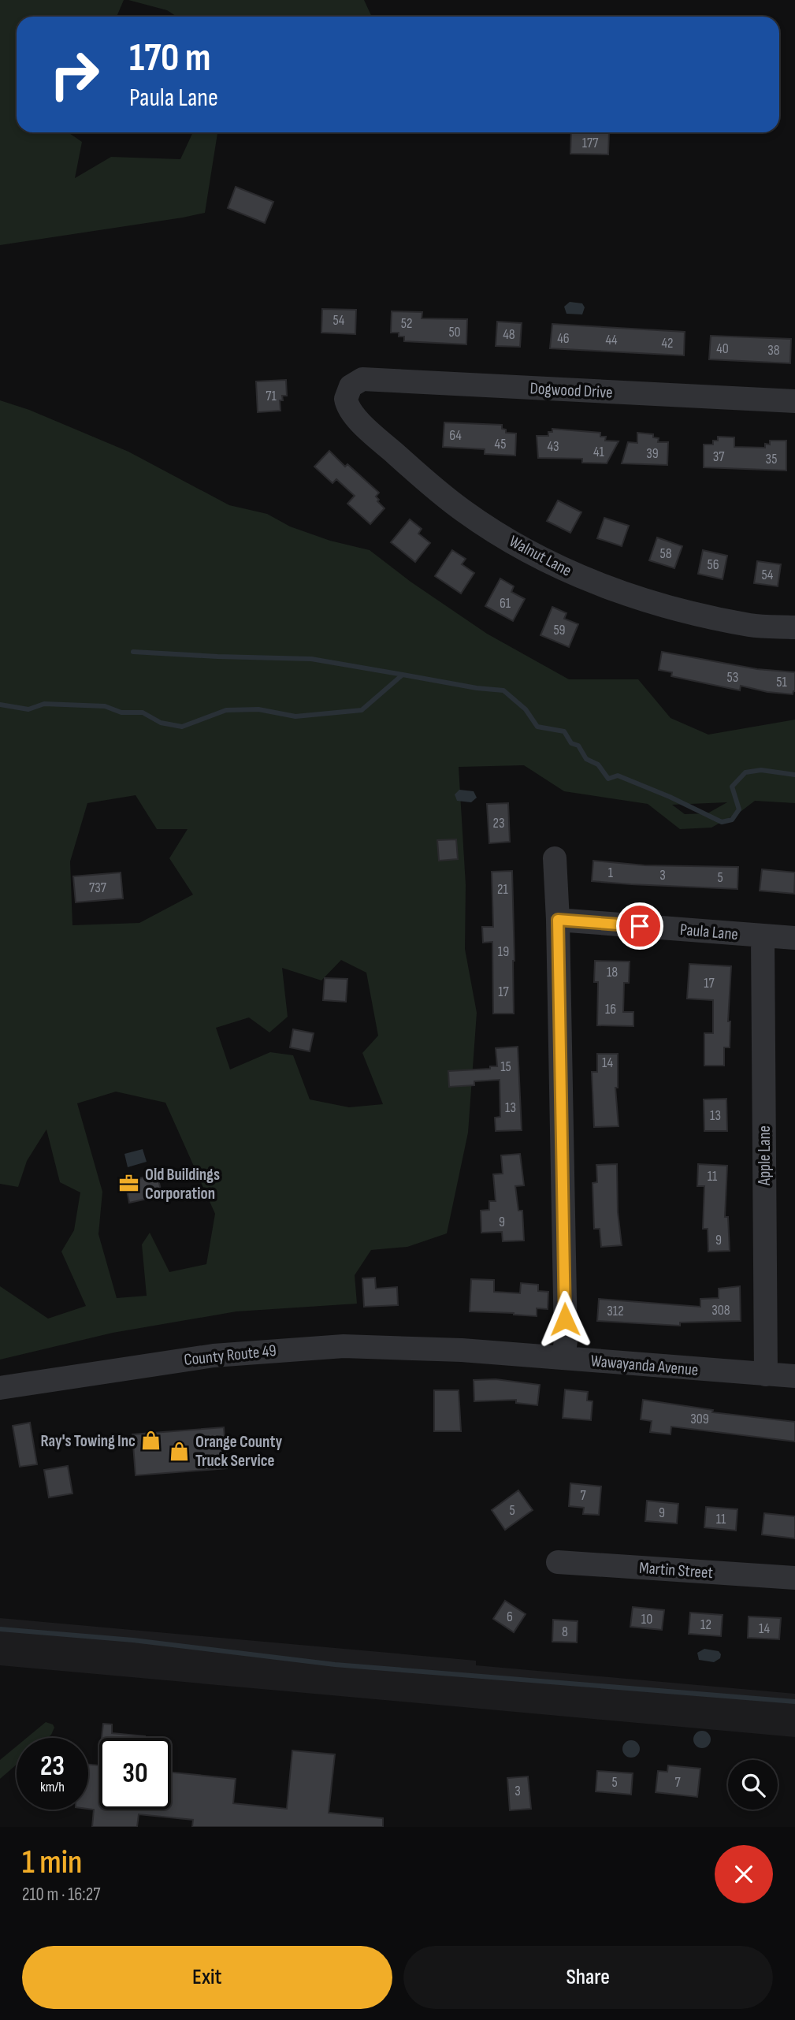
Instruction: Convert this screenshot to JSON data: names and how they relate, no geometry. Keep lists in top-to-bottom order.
{
  "streets": {
    "street": [
      "Dogwood Drive",
      "Walnut Lane",
      "Paula Lane",
      "Apple Lane",
      "County Route 49",
      "Wawayanda Avenue",
      "Martin Street"
    ]
  },
  "crossings": [
    ["Dogwood Drive", "Walnut Lane"],
    ["Paula Lane", "Apple Lane"],
    ["Apple Lane", "Wawayanda Avenue"],
    ["County Route 49", "Wawayanda Avenue"]
  ],
  "places": {
    "office": ["Old Buildings Corporation"],
    "shop": ["Ray's Towing Inc", "Orange County Truck Service"]
  },
  "house_numbers": [
    "177",
    "54",
    "52",
    "50",
    "48",
    "46",
    "44",
    "42",
    "40",
    "38",
    "71",
    "64",
    "45",
    "43",
    "41",
    "39",
    "37",
    "35",
    "58",
    "56",
    "54",
    "61",
    "59",
    "53",
    "51",
    "23",
    "1",
    "3",
    "5",
    "737",
    "21",
    "19",
    "18",
    "17",
    "17",
    "16",
    "14",
    "15",
    "13",
    "13",
    "11",
    "9",
    "9",
    "308",
    "312",
    "309",
    "7",
    "5",
    "9",
    "11",
    "6",
    "10",
    "12",
    "14",
    "8",
    "5",
    "7",
    "3"
  ],
  "page": {
    "turn": ["170 m", "Paula Lane"],
    "speed": "23 km/h",
    "limit": "30",
    "heading": ["1 min", "210 m · 16:27"],
    "buttons": ["Exit", "Share"]
  }
}
